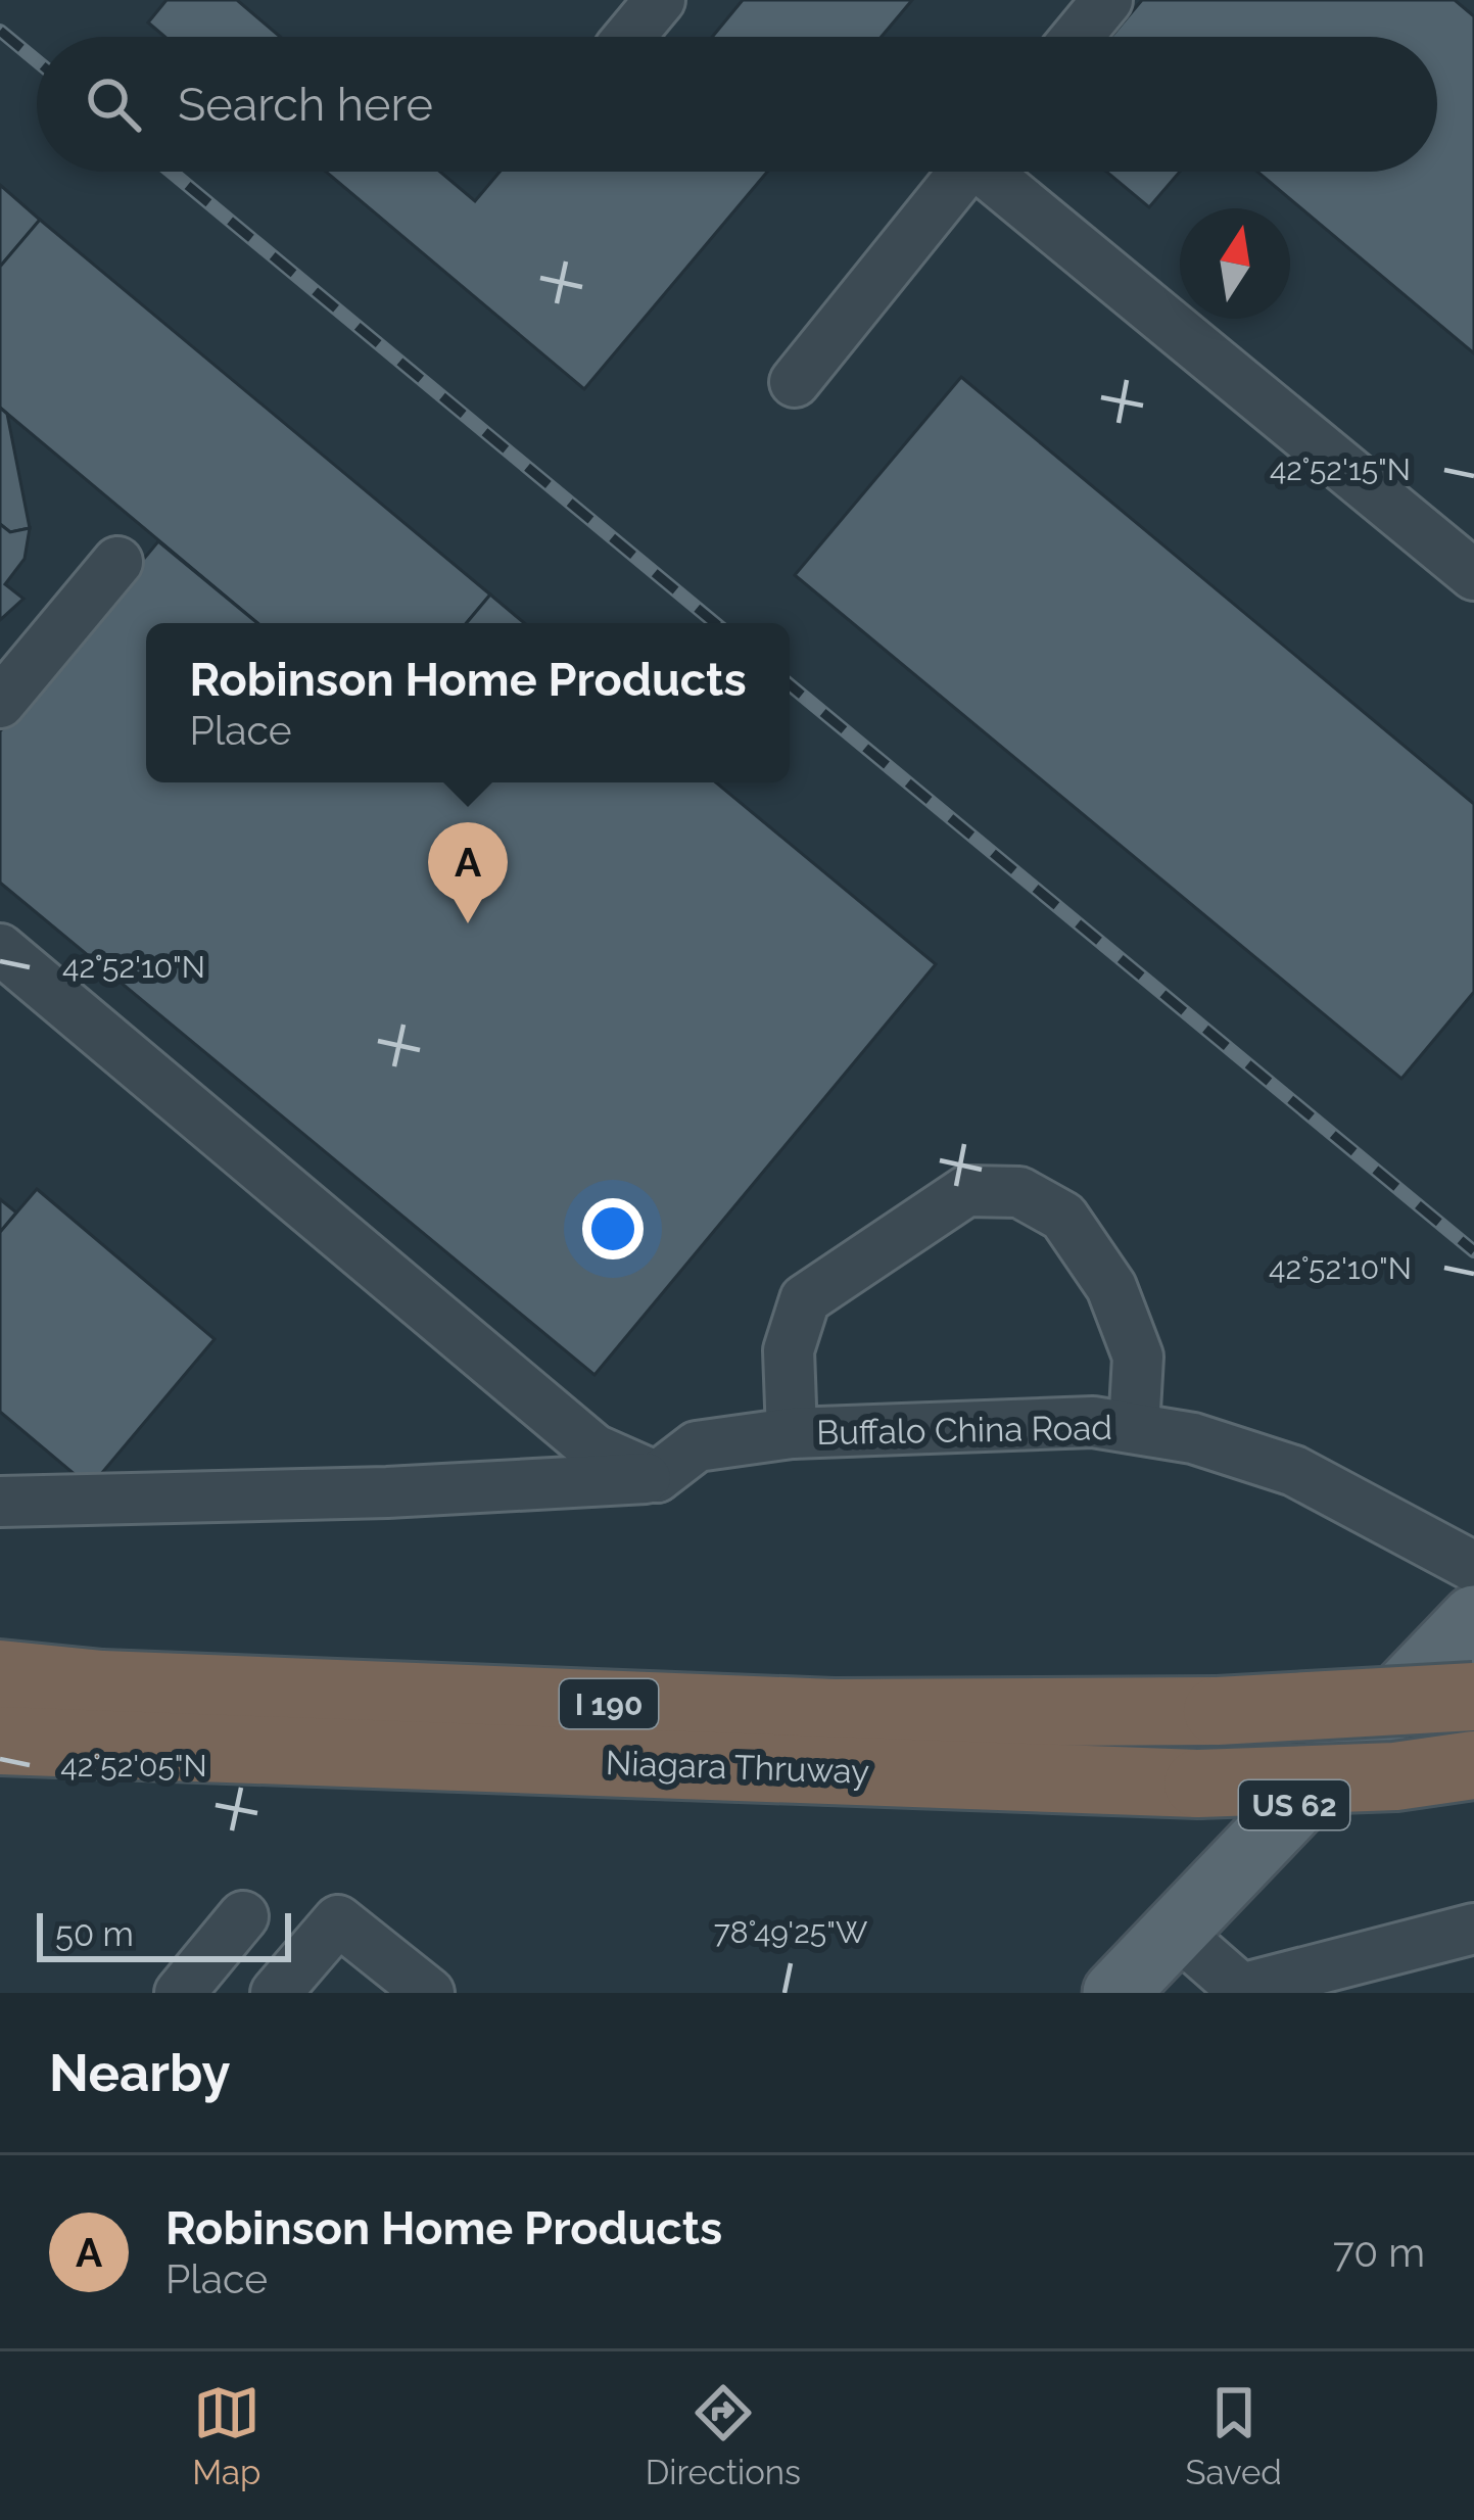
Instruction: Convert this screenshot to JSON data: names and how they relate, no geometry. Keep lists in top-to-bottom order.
{
  "streets": {
    "highway": ["I 190", "Niagara Thruway"],
    "main road": ["US 62"],
    "street": ["Buffalo China Road"]
  },
  "scale_bar": "50 m",
  "north": "top",
  "page": {
    "search": "Search here",
    "popup": ["Robinson Home Products", "Place"],
    "pins": "A",
    "scale": "50 m",
    "heading": "Nearby",
    "list": [
      {
        "mark": "A",
        "name": "Robinson Home Products",
        "note": "Place",
        "value": "70 m"
      }
    ],
    "nav": ["Map", "Directions", "Saved"]
  },
  "coordinates": [
    "42°52'15\"N",
    "42°52'10\"N",
    "42°52'05\"N",
    "78°49'25\"W"
  ]
}
